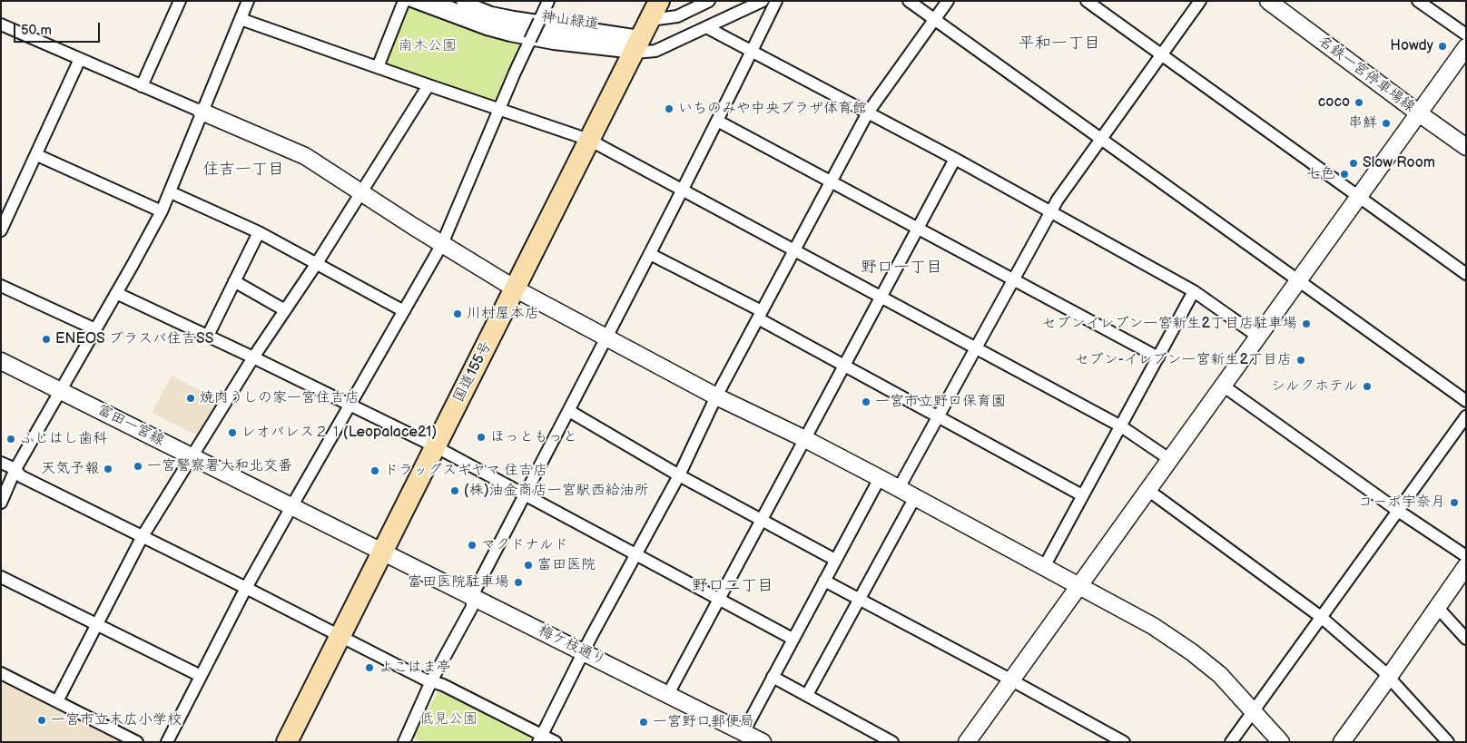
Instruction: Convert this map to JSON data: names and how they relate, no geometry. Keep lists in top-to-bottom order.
{
  "streets": {
    "highway": ["国道155号"],
    "street": [
      "神山緑道",
      "名鉄一宮停車場線",
      "富田一宮線",
      "梅ケ枝通り"
    ]
  },
  "crossings": [
    ["神山緑道", "国道155号"],
    ["国道155号", "富田一宮線"],
    ["国道155号", "梅ケ枝通り"],
    ["富田一宮線", "梅ケ枝通り"]
  ],
  "districts": [
    "平和一丁目",
    "住吉一丁目",
    "野口一丁目",
    "野口二丁目"
  ],
  "parks": ["南木公園", "低見公園"],
  "places": [
    "Howdy",
    "coco",
    "いちのみや中央プラザ体育館",
    "串鮮",
    "Slow Room",
    "七色",
    "川村屋本店",
    "セブンイレブン一宮新生2丁目店駐車場",
    "ENEOS プラスパ住吉SS",
    "セブン-イレブン一宮新生2丁目店",
    "シルクホテル",
    "焼肉うしの家一宮住吉店",
    "一宮市立野口保育園",
    "レオパレス２１(Leopalace21)",
    "ほっともっと",
    "ふじはし歯科",
    "一宮警察署大和北交番",
    "天気予報",
    "ドラッグスギヤマ 住吉店",
    "(株)油金商店一宮駅西給油所",
    "コーポ宇奈月",
    "マクドナルド",
    "富田医院",
    "富田医院駐車場",
    "よこはま亭",
    "一宮市立末広小学校",
    "一宮野口郵便局"
  ],
  "scale_bar": "50 m"
}
